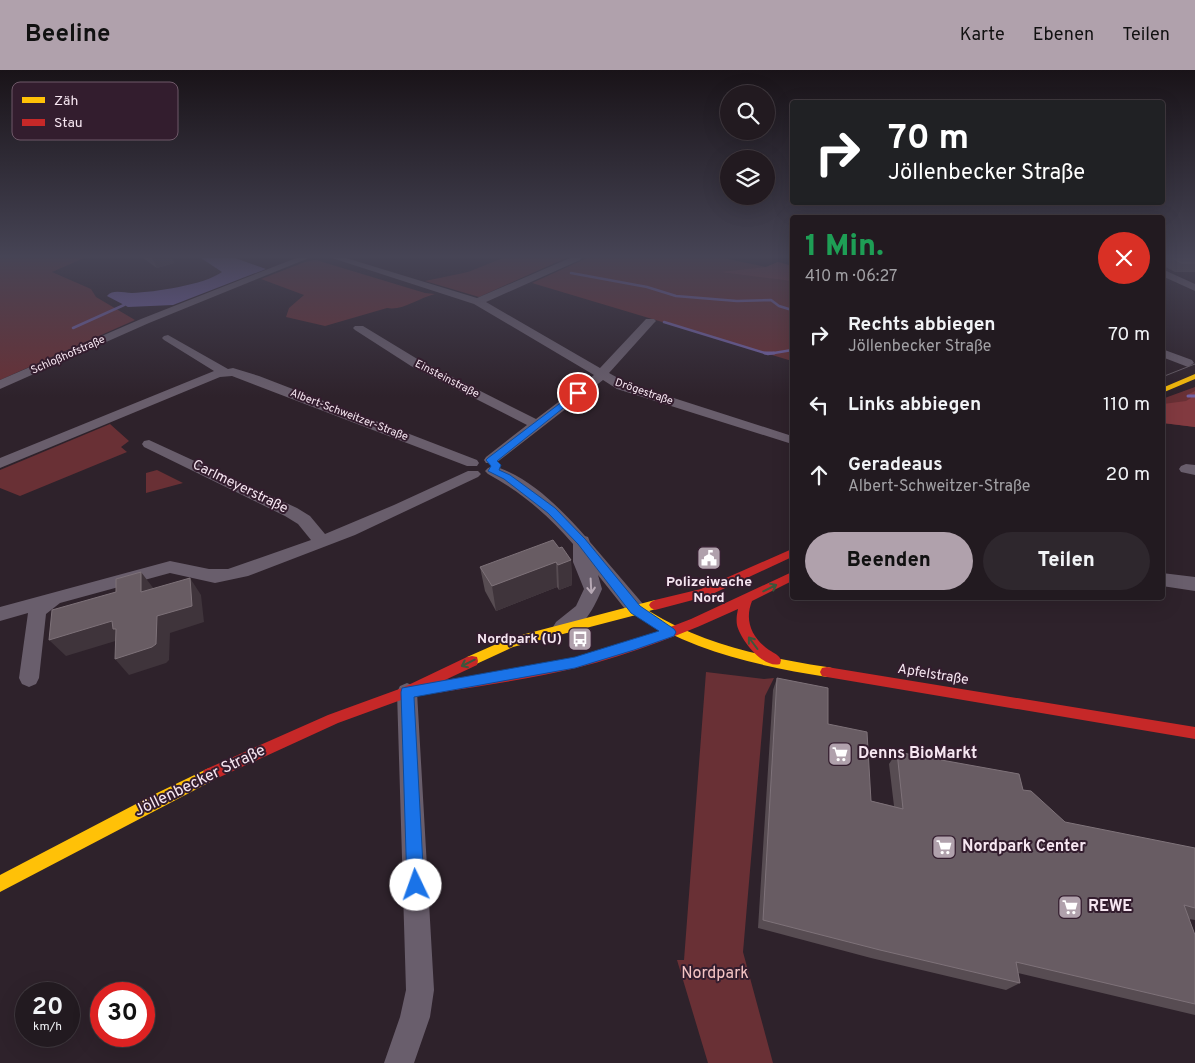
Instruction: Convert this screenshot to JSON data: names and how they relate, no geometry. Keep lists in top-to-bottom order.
{
  "streets": {
    "main road": ["Apfelstraße", "Jöllenbecker Straße"],
    "street": [
      "Schloßhofstraße",
      "Einsteinstraße",
      "Drögestraße",
      "Albert-Schweitzer-Straße",
      "Carlmeyerstraße"
    ]
  },
  "crossings": [
    ["Apfelstraße", "Jöllenbecker Straße"]
  ],
  "parks": ["Nordpark"],
  "places": {
    "public building": ["Polizeiwache Nord"],
    "bus stop": ["Nordpark (U)"],
    "supermarket": ["Denns BioMarkt", "Nordpark Center", "REWE"]
  },
  "legend": ["Zäh", "Stau"],
  "page": {
    "header": "Beeline",
    "nav": ["Karte", "Ebenen", "Teilen"],
    "turn": ["70 m", "Jöllenbecker Straße"],
    "heading": ["1 Min.", "410 m · 06:27"],
    "list": [
      {
        "name": "Rechts abbiegen",
        "note": "Jöllenbecker Straße",
        "value": "70 m"
      },
      {
        "name": "Links abbiegen",
        "value": "110 m"
      },
      {
        "name": "Geradeaus",
        "note": "Albert-Schweitzer-Straße",
        "value": "20 m"
      }
    ],
    "buttons": ["Beenden", "Teilen"],
    "speed": "20 km/h",
    "limit": "30"
  }
}
